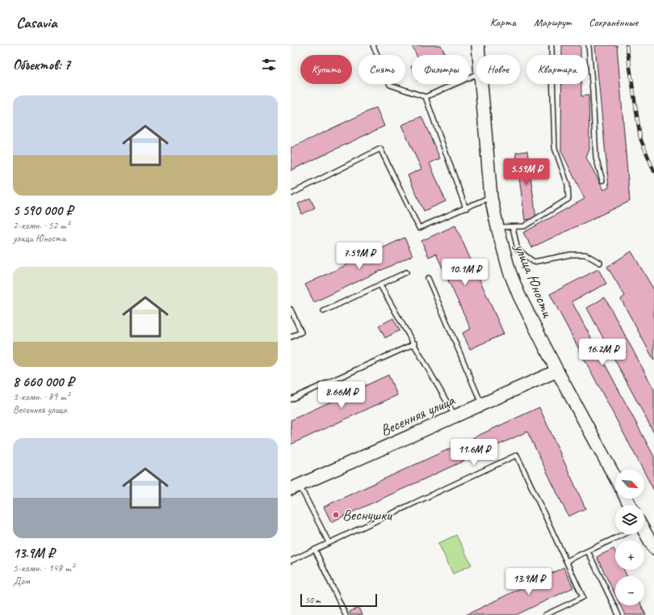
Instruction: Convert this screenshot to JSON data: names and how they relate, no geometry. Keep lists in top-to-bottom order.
{
  "streets": {
    "street": ["улица Юности", "Весенняя улица"]
  },
  "crossings": [
    ["улица Юности", "Весенняя улица"]
  ],
  "places": ["Веснушки"],
  "scale_bar": "50 m",
  "north": "bottom right",
  "page": {
    "header": "Casavia",
    "nav": ["Карта", "Маршрут", "Сохранённые"],
    "heading": "Объектов: 7",
    "chip": [
      "Купить",
      "Снять",
      "Фильтры",
      "Новое",
      "Квартира"
    ],
    "list": [
      {
        "name": "5 590 000 ₽",
        "note": "2-комн. · 52 m² · улица Юности"
      },
      {
        "name": "8 660 000 ₽",
        "note": "3-комн. · 89 m² · Весенняя улица"
      },
      {
        "name": "13.9M ₽",
        "note": "5-комн. · 148 m² · Дом"
      }
    ],
    "price": [
      "5.59M ₽",
      "7.59M ₽",
      "10.1M ₽",
      "16.2M ₽",
      "8.66M ₽",
      "11.6M ₽",
      "13.9M ₽"
    ],
    "map_buttons": ["+", "−"],
    "scale": "50 m"
  }
}
